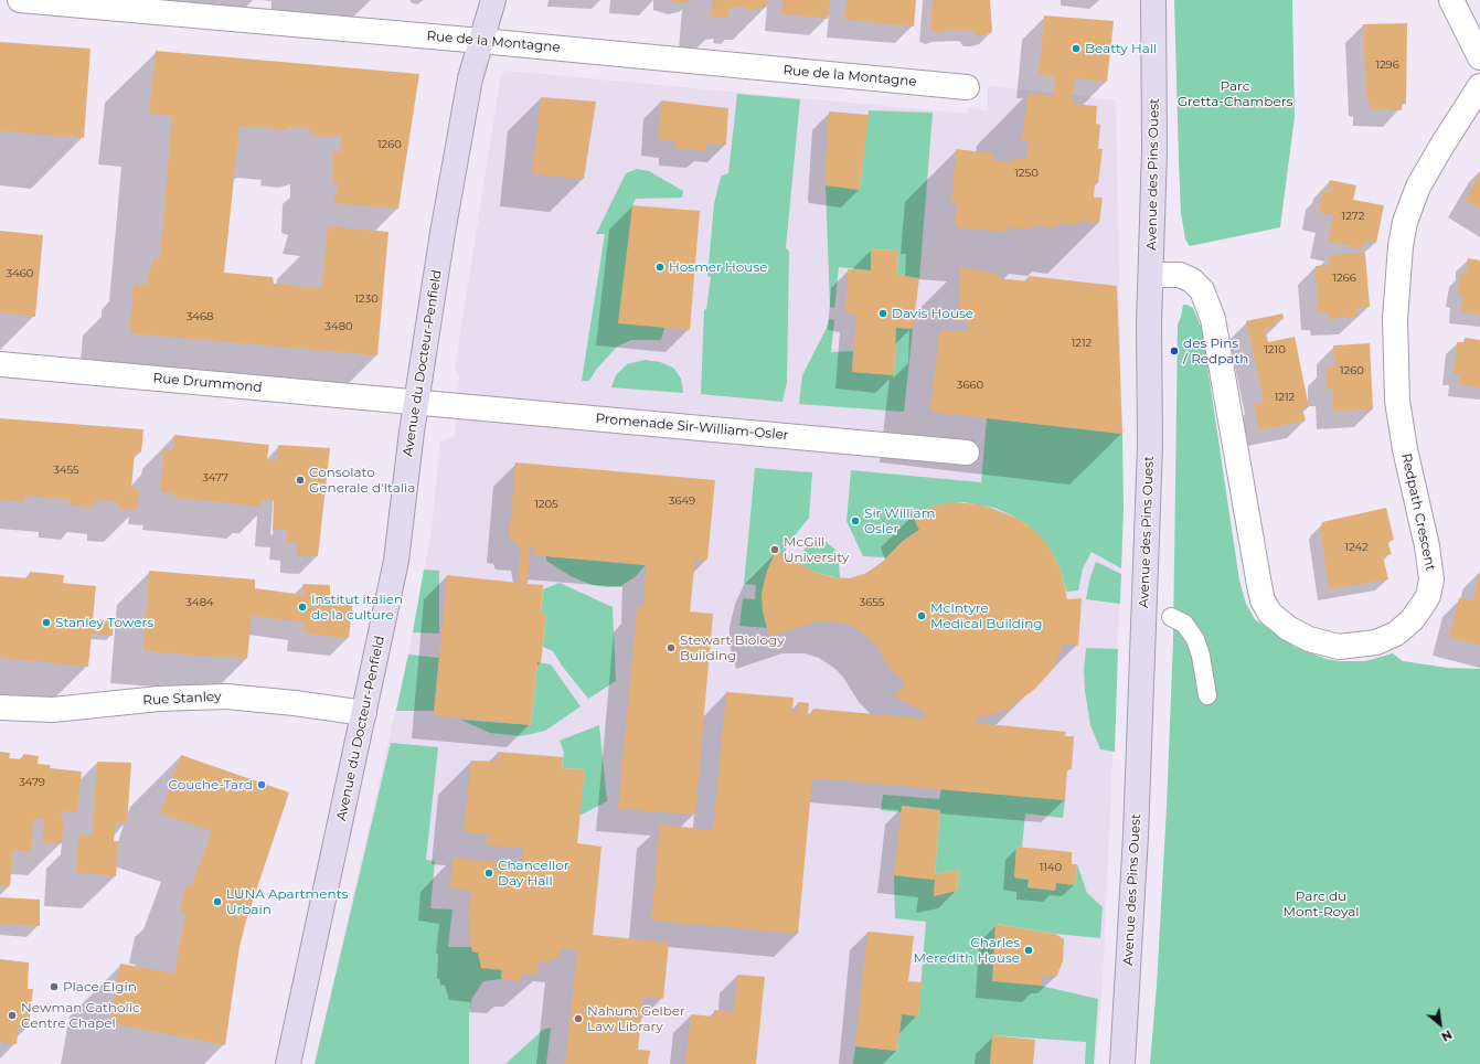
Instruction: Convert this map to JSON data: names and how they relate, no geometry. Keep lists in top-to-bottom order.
{
  "streets": {
    "main road": ["Avenue des Pins Ouest", "Avenue du Docteur-Penfield"],
    "street": [
      "Rue de la Montagne",
      "Rue Drummond",
      "Promenade Sir-William-Osler",
      "Redpath Crescent",
      "Rue Stanley"
    ]
  },
  "crossings": [
    ["Rue de la Montagne", "Avenue du Docteur-Penfield"],
    ["Avenue des Pins Ouest", "Redpath Crescent"],
    ["Avenue du Docteur-Penfield", "Rue Drummond"],
    ["Avenue du Docteur-Penfield", "Promenade Sir-William-Osler"],
    ["Avenue du Docteur-Penfield", "Rue Stanley"],
    ["Rue Drummond", "Promenade Sir-William-Osler"]
  ],
  "parks": ["Parc Gretta-Chambers", "Parc du Mont-Royal"],
  "places": [
    "Beatty Hall",
    "Hosmer House",
    "Davis House",
    "des Pins / Redpath",
    "Consolato Generale d'Italia",
    "Sir William Osler",
    "McGill University",
    "Institut italien de la culture",
    "McIntyre Medical Building",
    "Stanley Towers",
    "Stewart Biology Building",
    "Couche-Tard",
    "Chancellor Day Hall",
    "LUNA Apartments Urbain",
    "Charles Meredith House",
    "Place Elgin",
    "Newman Catholic Centre Chapel",
    "Nahum Gelber Law Library"
  ],
  "house_numbers": [
    "1296",
    "1260",
    "1250",
    "1272",
    "3460",
    "1266",
    "1230",
    "3468",
    "3480",
    "1212",
    "1210",
    "1260",
    "3660",
    "1212",
    "3455",
    "3477",
    "3649",
    "1205",
    "1242",
    "3484",
    "3655",
    "3479",
    "1140"
  ],
  "north": "bottom right"
}
